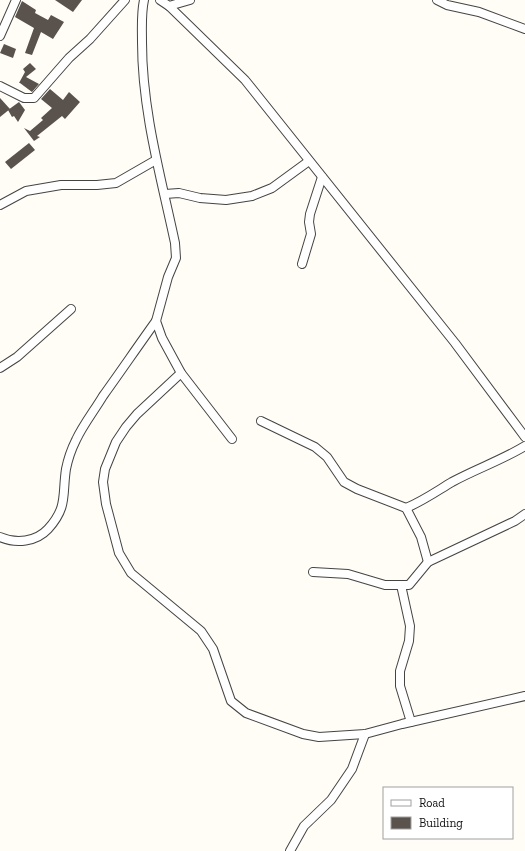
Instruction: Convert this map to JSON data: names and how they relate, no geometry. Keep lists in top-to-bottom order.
{
  "legend": ["Road", "Building"]
}
